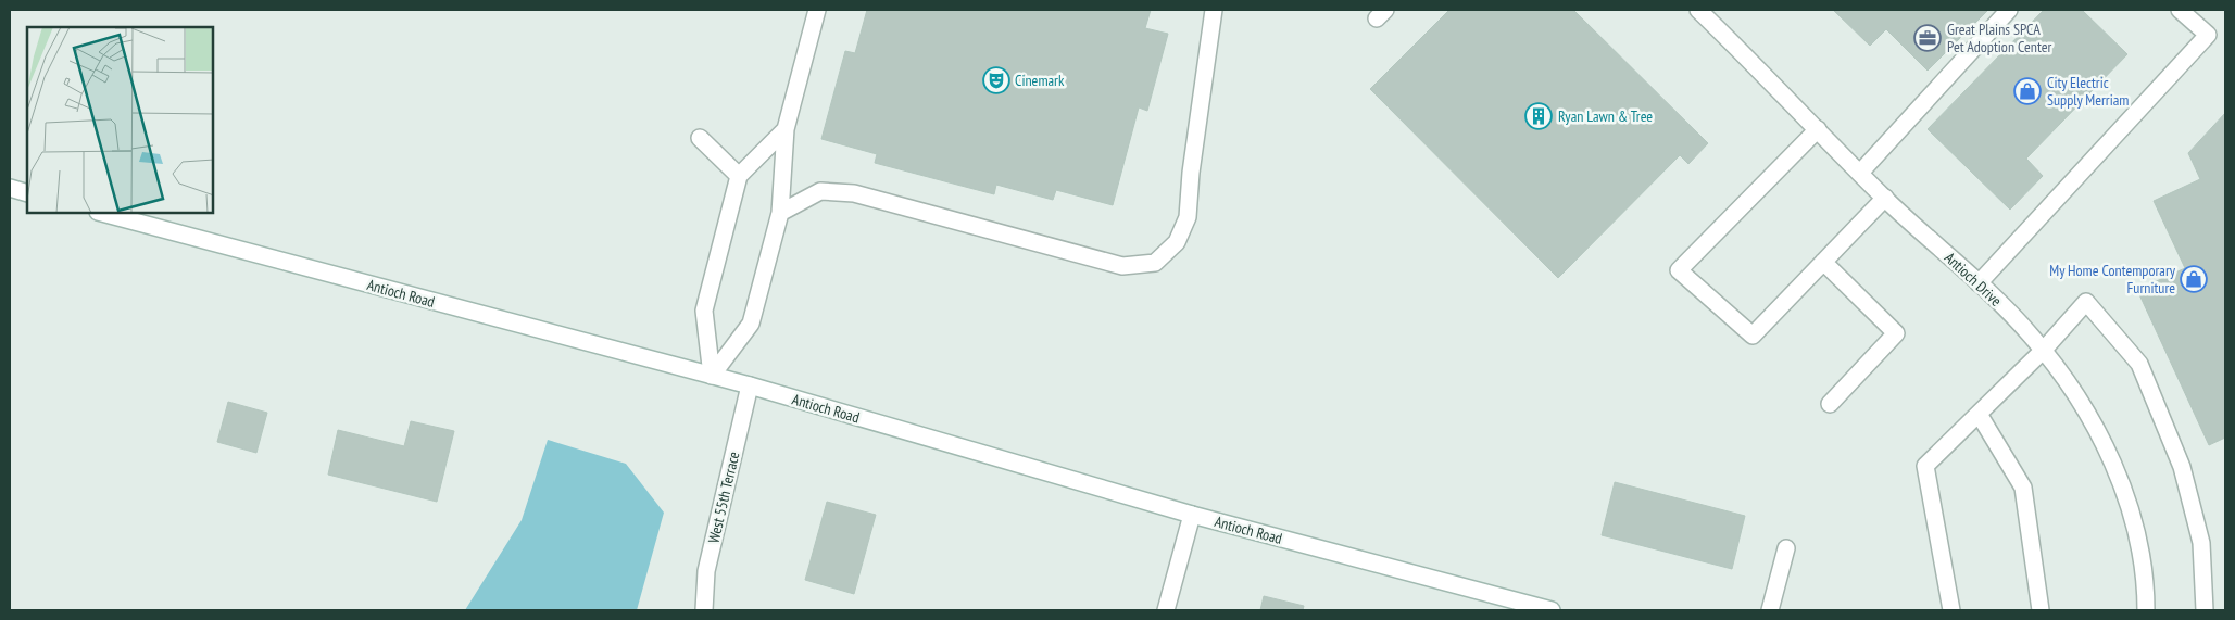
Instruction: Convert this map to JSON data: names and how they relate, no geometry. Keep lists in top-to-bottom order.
{
  "streets": {
    "main road": ["Antioch Drive", "Antioch Road", "West 55th Terrace"]
  },
  "crossings": [
    ["Antioch Road", "West 55th Terrace"]
  ],
  "places": {
    "office": ["Great Plains SPCA Pet Adoption Center"],
    "theatre": ["Cinemark"],
    "shop": ["City Electric Supply Merriam", "My Home Contemporary Furniture"],
    "building": ["Ryan Lawn & Tree"]
  }
}
